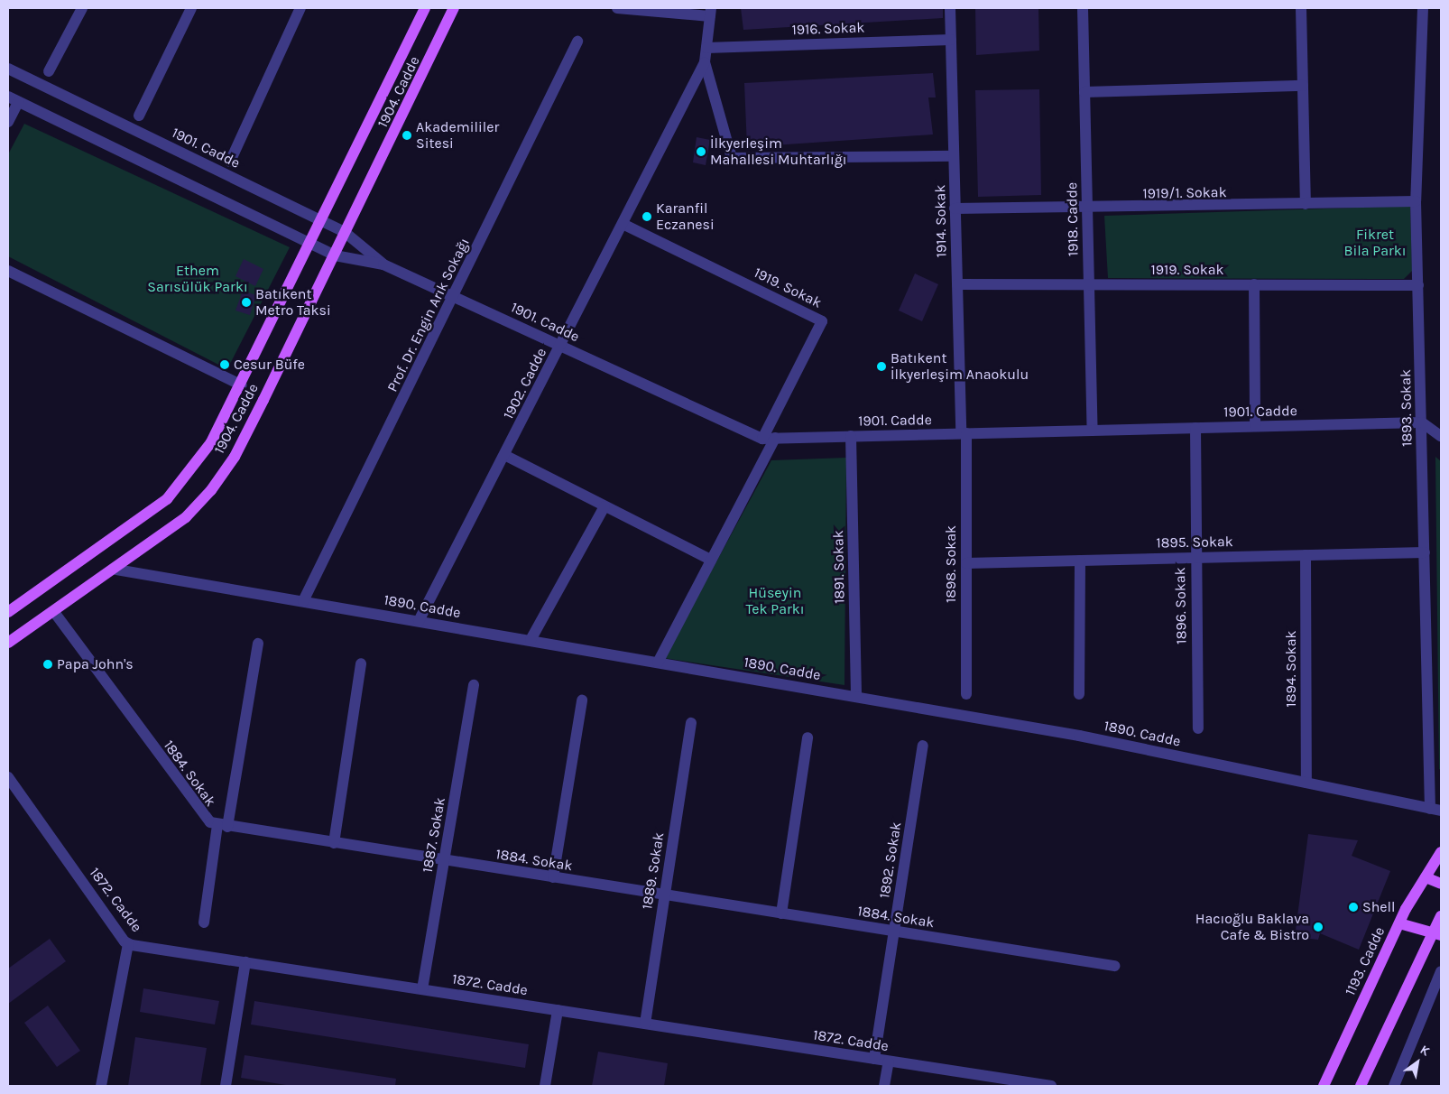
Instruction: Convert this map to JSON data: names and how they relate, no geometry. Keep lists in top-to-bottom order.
{
  "streets": {
    "main road": ["1904. Cadde", "1193. Cadde"],
    "street": [
      "1916. Sokak",
      "1901. Cadde",
      "1919/1. Sokak",
      "1918. Cadde",
      "1914. Sokak",
      "1919. Sokak",
      "Prof. Dr. Engin Arık Sokağı",
      "1902. Cadde",
      "1893. Sokak",
      "1895. Sokak",
      "1898. Sokak",
      "1891. Sokak",
      "1896. Sokak",
      "1890. Cadde",
      "1894. Sokak",
      "1884. Sokak",
      "1887. Sokak",
      "1892. Sokak",
      "1889. Sokak",
      "1872. Cadde"
    ]
  },
  "crossings": [
    ["1916. Sokak", "1914. Sokak"],
    ["1904. Cadde", "1901. Cadde"],
    ["1904. Cadde", "1890. Cadde"],
    ["1904. Cadde", "1884. Sokak"],
    ["1901. Cadde", "1918. Cadde"],
    ["1901. Cadde", "1914. Sokak"],
    ["1901. Cadde", "1919. Sokak"],
    ["1901. Cadde", "Prof. Dr. Engin Arık Sokağı"],
    ["1901. Cadde", "1902. Cadde"],
    ["1901. Cadde", "1893. Sokak"],
    ["1901. Cadde", "1898. Sokak"],
    ["1901. Cadde", "1891. Sokak"],
    ["1901. Cadde", "1896. Sokak"],
    ["1919/1. Sokak", "1918. Cadde"],
    ["1919/1. Sokak", "1914. Sokak"],
    ["1919/1. Sokak", "1893. Sokak"],
    ["1918. Cadde", "1919. Sokak"],
    ["1914. Sokak", "1919. Sokak"],
    ["1914. Sokak", "1898. Sokak"],
    ["1919. Sokak", "1902. Cadde"],
    ["1919. Sokak", "1893. Sokak"],
    ["Prof. Dr. Engin Arık Sokağı", "1890. Cadde"],
    ["1902. Cadde", "1890. Cadde"],
    ["1893. Sokak", "1895. Sokak"],
    ["1893. Sokak", "1890. Cadde"],
    ["1895. Sokak", "1898. Sokak"],
    ["1895. Sokak", "1896. Sokak"],
    ["1895. Sokak", "1894. Sokak"],
    ["1891. Sokak", "1890. Cadde"],
    ["1890. Cadde", "1894. Sokak"],
    ["1884. Sokak", "1887. Sokak"],
    ["1884. Sokak", "1892. Sokak"],
    ["1884. Sokak", "1889. Sokak"],
    ["1887. Sokak", "1872. Cadde"],
    ["1892. Sokak", "1872. Cadde"],
    ["1889. Sokak", "1872. Cadde"]
  ],
  "parks": ["Fikret Bila Parkı", "Ethem Sarısülük Parkı", "Hüseyin Tek Parkı"],
  "places": [
    "Akademililer Sitesi",
    "İlkyerleşim Mahallesi Muhtarlığı",
    "Karanfil Eczanesi",
    "Batıkent Metro Taksi",
    "Cesur Büfe",
    "Batıkent İlkyerleşim Anaokulu",
    "Papa John's",
    "Shell",
    "Hacıoğlu Baklava Cafe & Bistro"
  ],
  "north": "top right"
}
